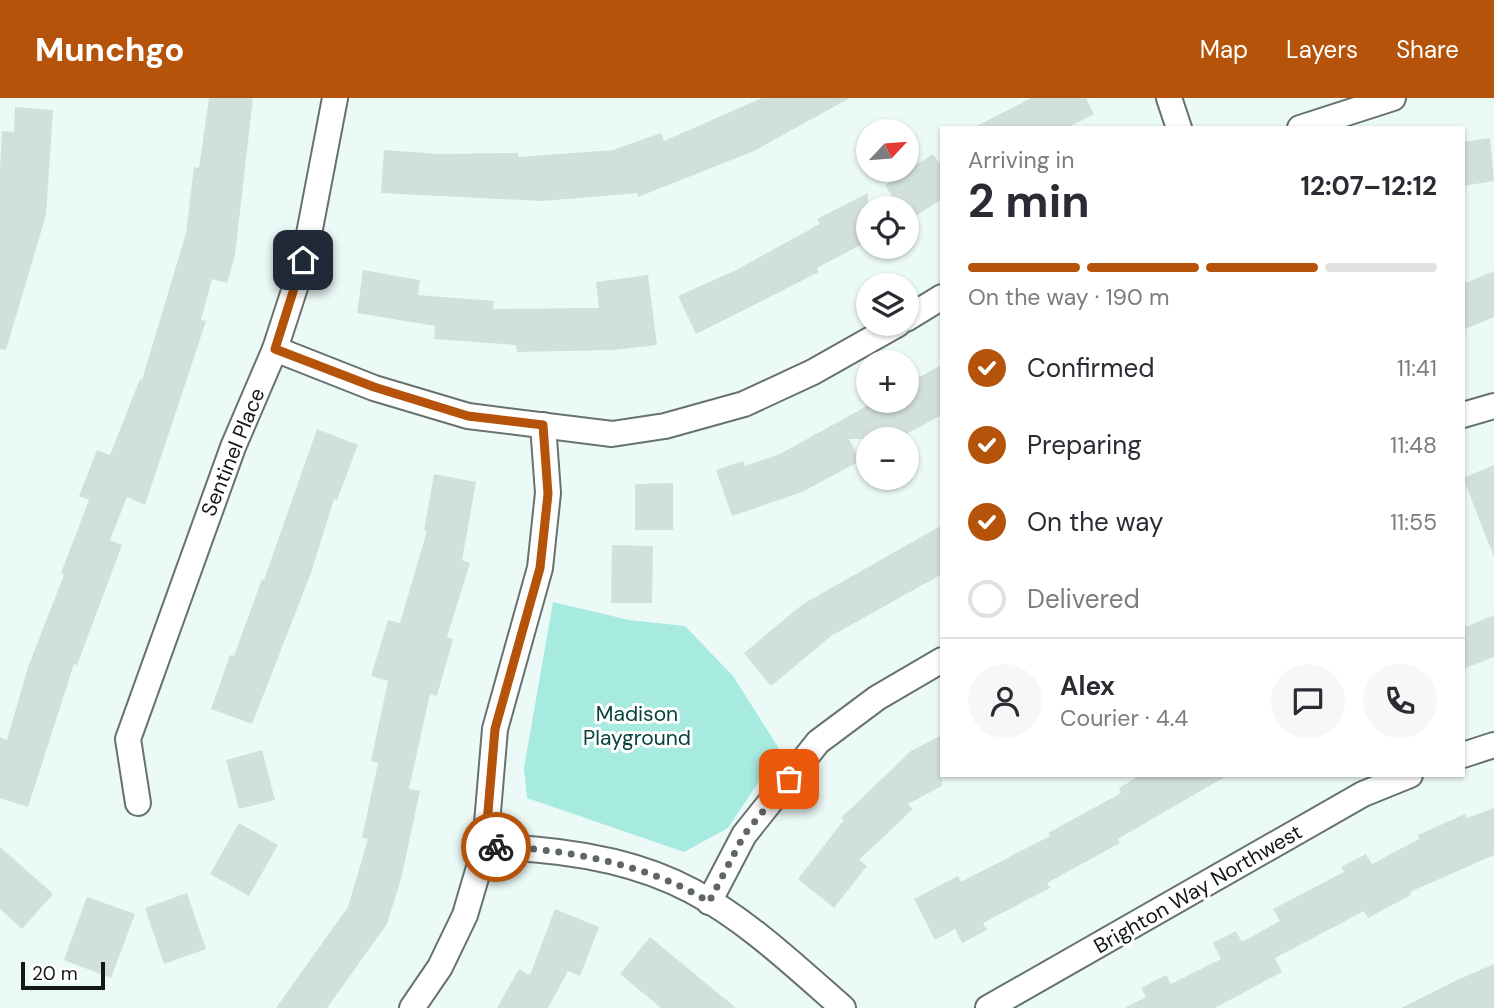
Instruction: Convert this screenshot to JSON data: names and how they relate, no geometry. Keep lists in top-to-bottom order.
{
  "streets": {
    "street": ["Sentinel Place", "Brighton Way Northwest"]
  },
  "parks": ["Madison Playground"],
  "scale_bar": "20 m",
  "north": "top right",
  "page": {
    "header": "Munchgo",
    "nav": ["Map", "Layers", "Share"],
    "map_buttons": ["+", "−"],
    "heading": ["2 min", "Arriving in", "12:07–12:12"],
    "panel": ["Alex", "Courier · 4.4"],
    "bar": "On the way · 190 m",
    "list": [
      ["Confirmed", "11:41"],
      ["Preparing", "11:48"],
      ["On the way", "11:55"],
      "Delivered"
    ],
    "scale": "20 m"
  }
}
